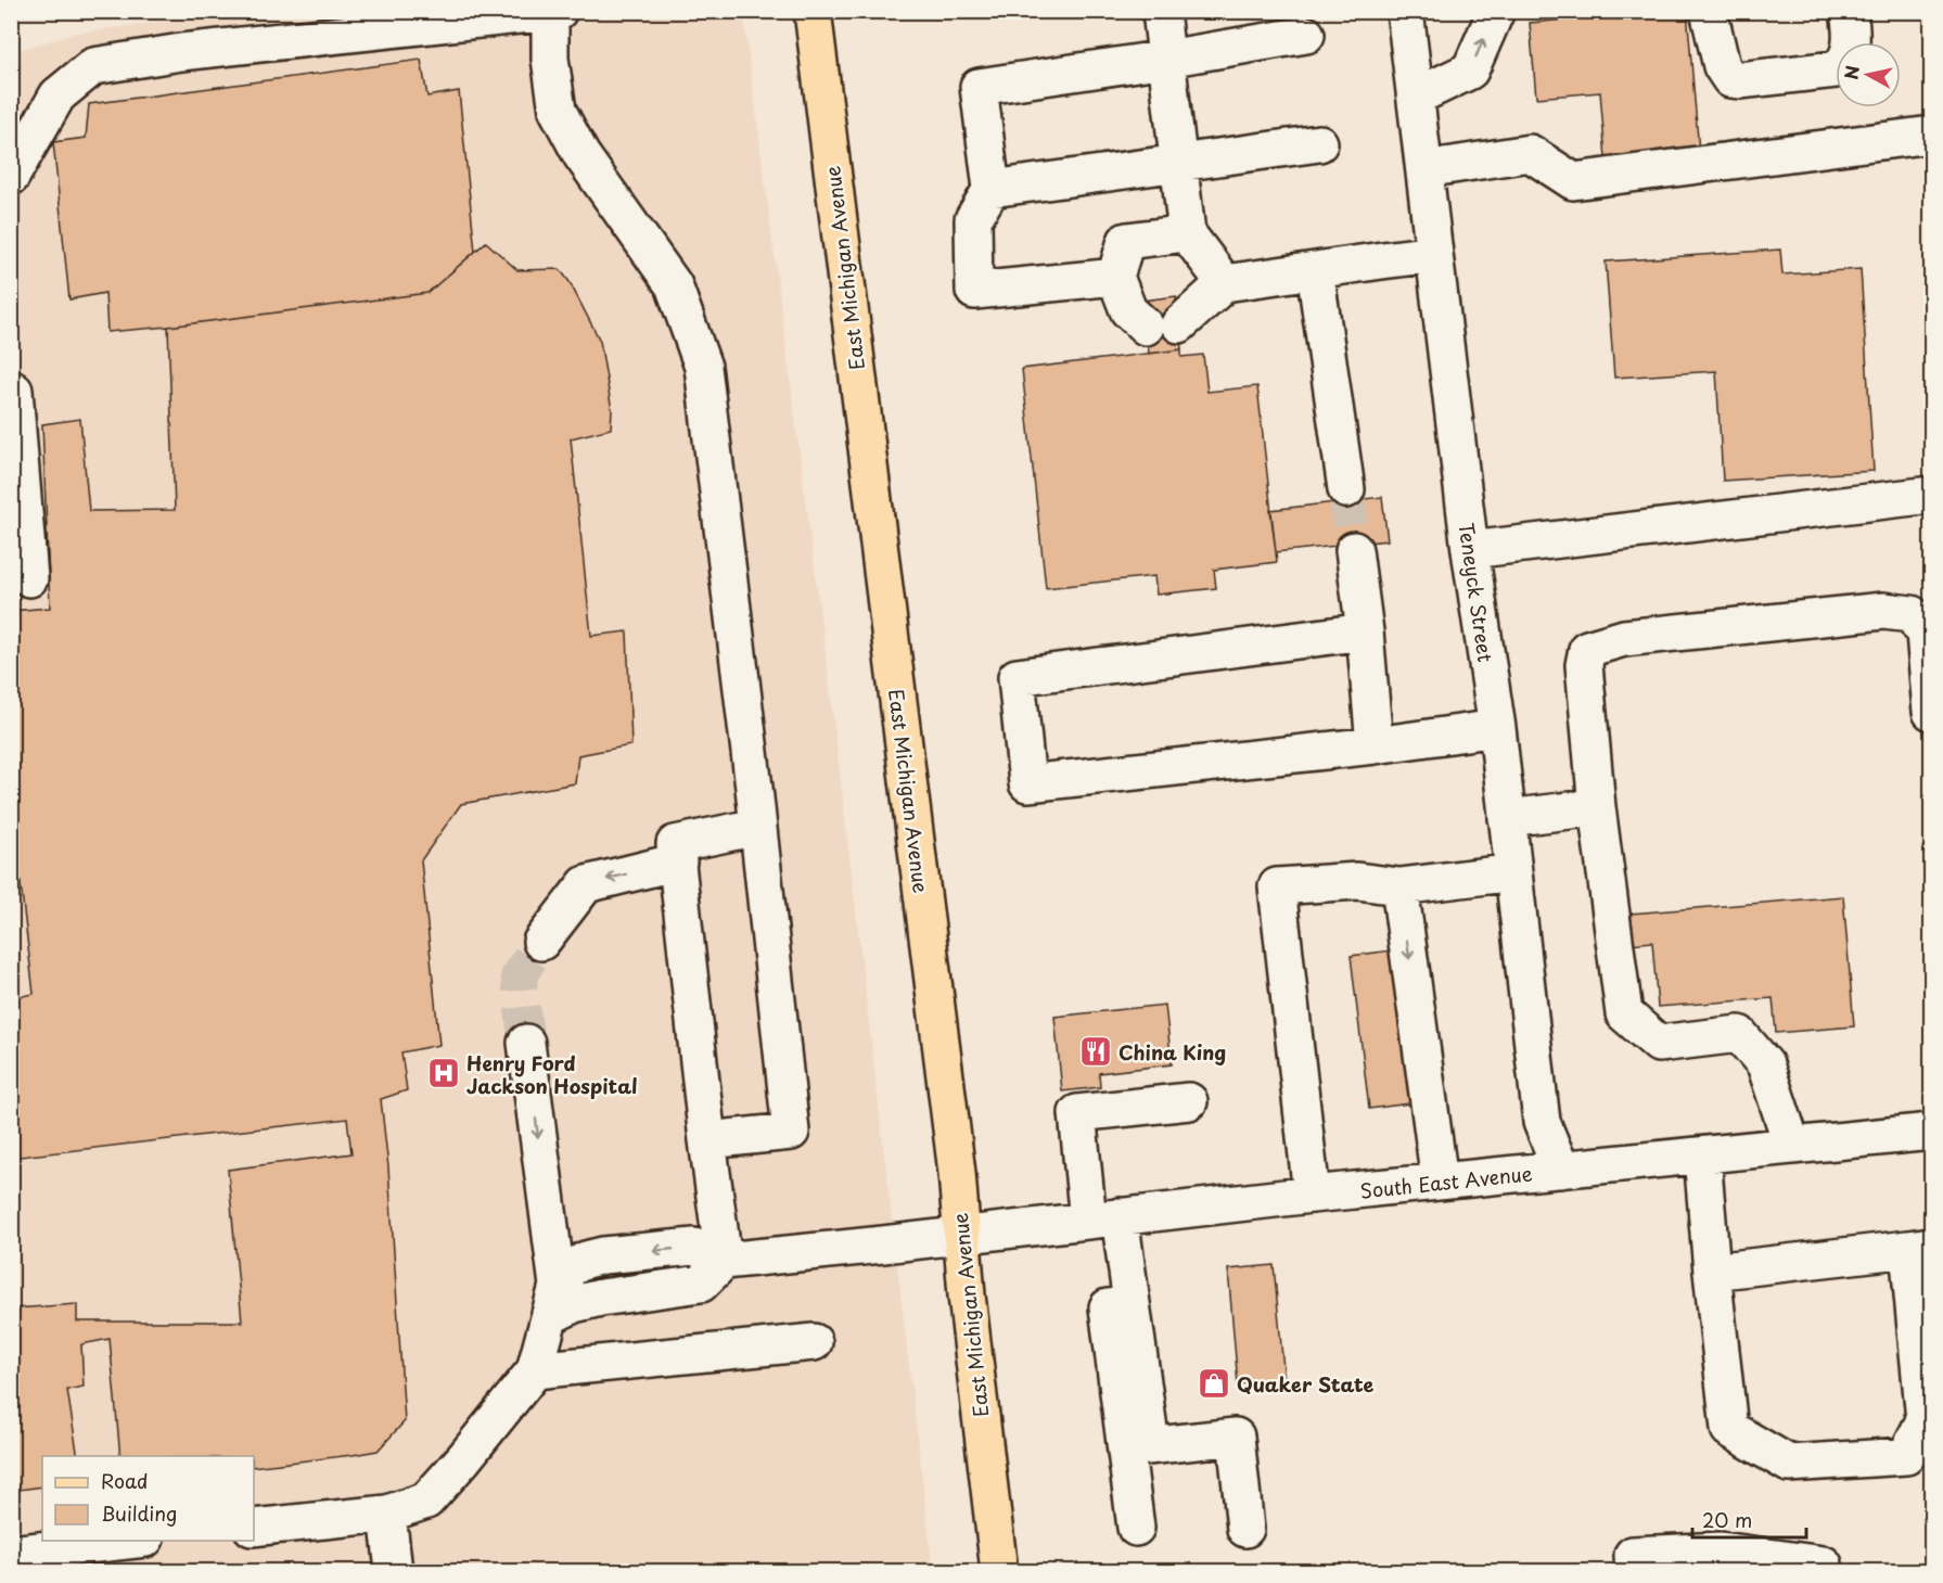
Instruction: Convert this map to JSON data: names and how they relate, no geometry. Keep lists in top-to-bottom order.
{
  "streets": {
    "main road": ["East Michigan Avenue"],
    "street": ["Teneyck Street", "South East Avenue"]
  },
  "crossings": [
    ["East Michigan Avenue", "South East Avenue"],
    ["Teneyck Street", "South East Avenue"]
  ],
  "places": {
    "restaurant": ["China King"],
    "hospital": ["Henry Ford Jackson Hospital"],
    "shop": ["Quaker State"]
  },
  "legend": ["Road", "Building"],
  "scale_bar": "20 m",
  "north": "left"
}
